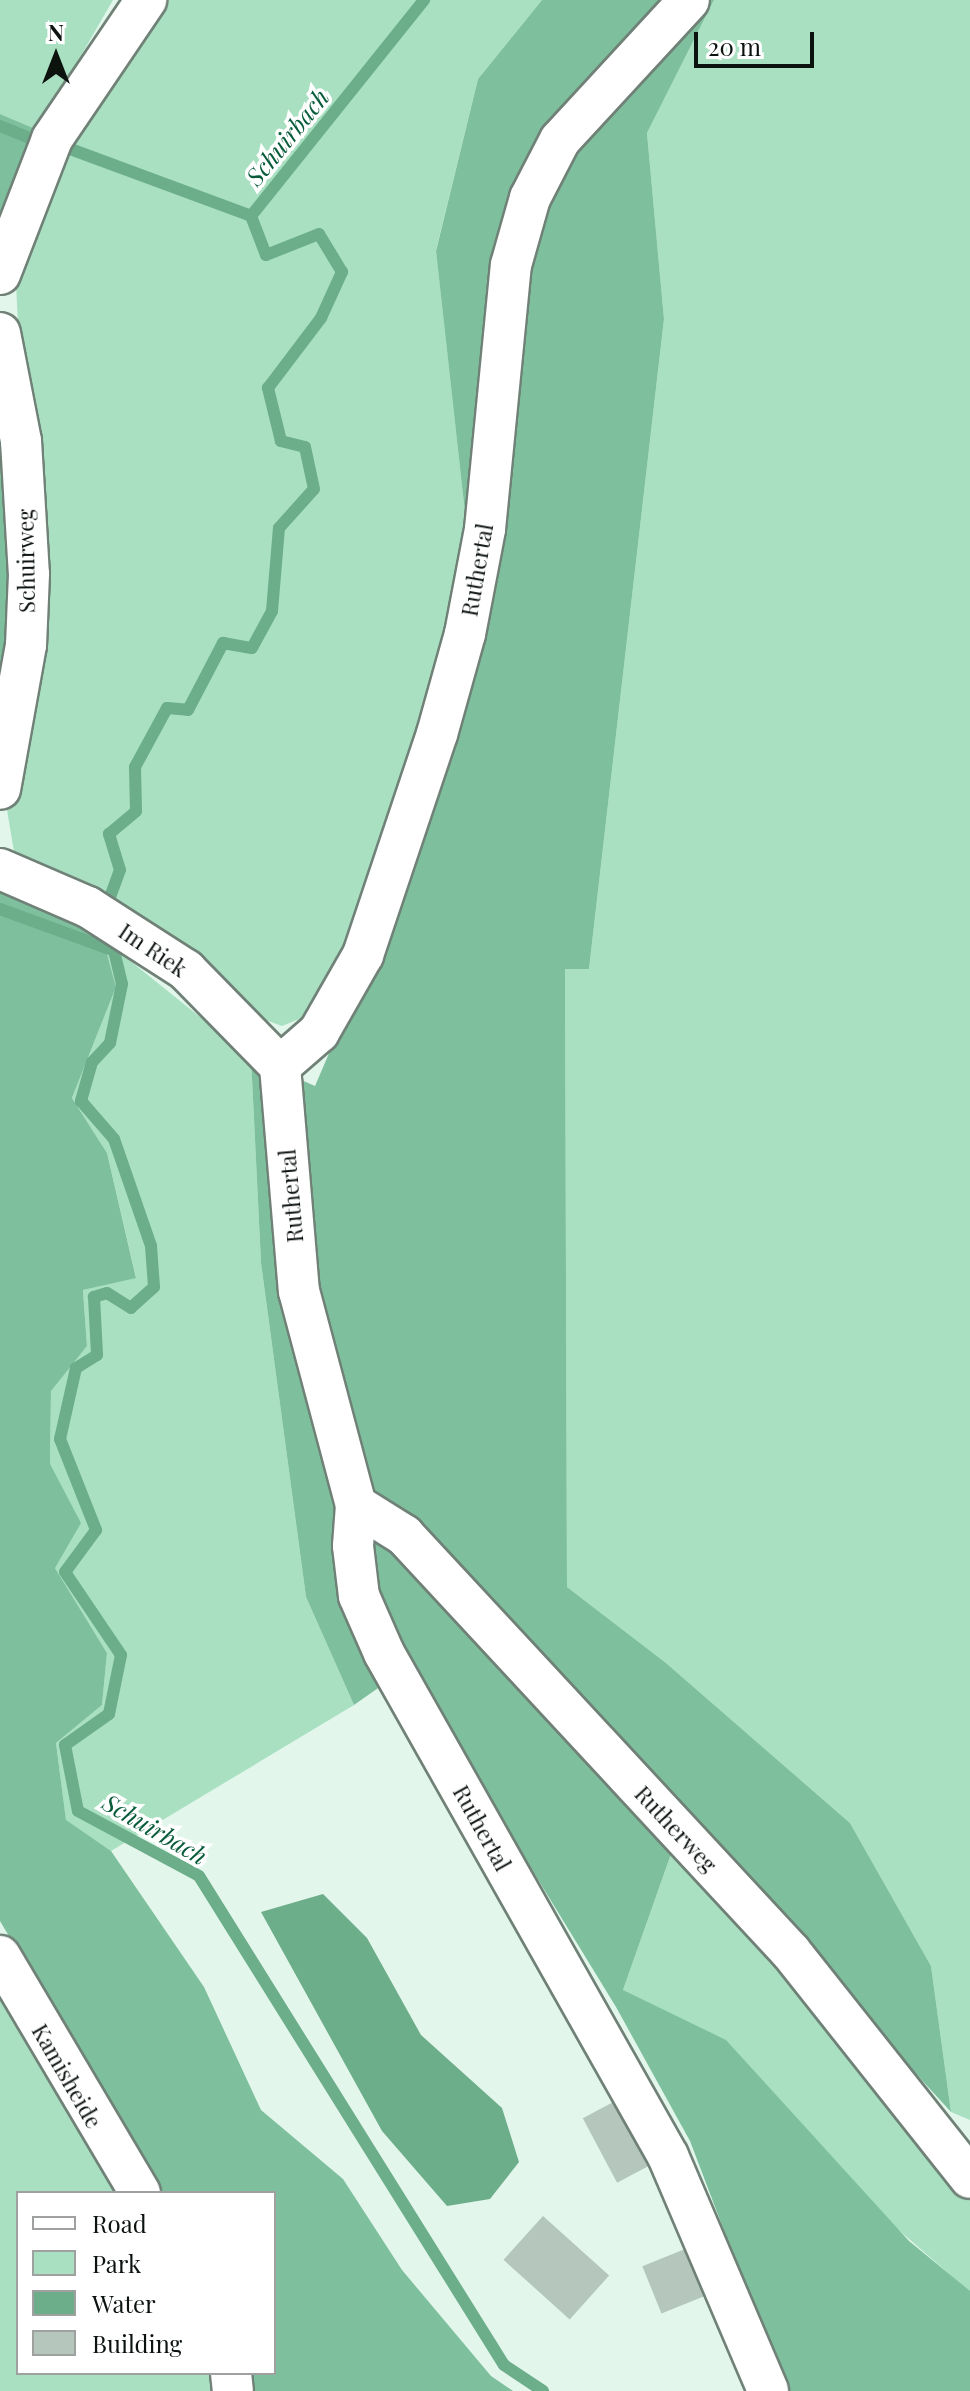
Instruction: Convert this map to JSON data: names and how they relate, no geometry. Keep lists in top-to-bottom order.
{
  "streets": {
    "street": [
      "Schuirweg",
      "Ruthertal",
      "Im Riek",
      "Rutherweg",
      "Kamisheide"
    ]
  },
  "crossings": [
    ["Ruthertal", "Im Riek"],
    ["Ruthertal", "Rutherweg"]
  ],
  "water": ["Schuirbach"],
  "legend": [
    "Road",
    "Park",
    "Water",
    "Building"
  ],
  "scale_bar": "20 m",
  "north": "top"
}
